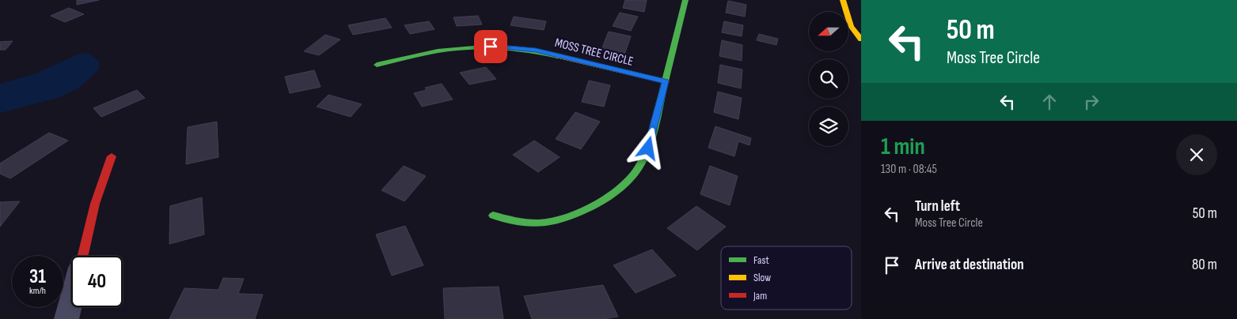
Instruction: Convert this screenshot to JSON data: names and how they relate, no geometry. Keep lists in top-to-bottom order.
{
  "streets": {
    "street": ["MOSS TREE CIRCLE"]
  },
  "legend": ["Fast", "Slow", "Jam"],
  "north": "left",
  "page": {
    "turn": ["50 m", "Moss Tree Circle"],
    "heading": ["1 min", "130 m · 08:45"],
    "list": [
      {
        "name": "Turn left",
        "note": "Moss Tree Circle",
        "value": "50 m"
      },
      {
        "name": "Arrive at destination",
        "value": "80 m"
      }
    ],
    "speed": "31 km/h",
    "limit": "40"
  }
}
